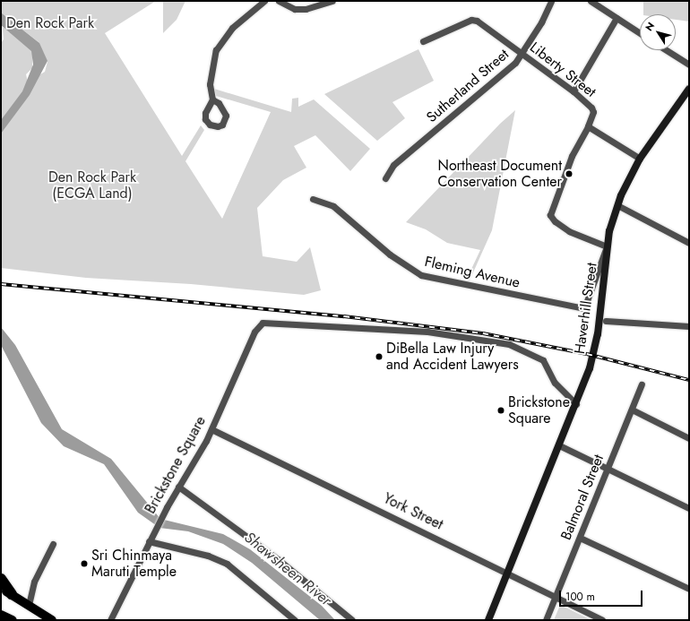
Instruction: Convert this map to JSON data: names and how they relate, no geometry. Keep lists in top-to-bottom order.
{
  "streets": {
    "main road": ["Haverhill Street"],
    "street": [
      "Liberty Street",
      "Sutherland Street",
      "Fleming Avenue",
      "Brickstone Square",
      "Balmoral Street",
      "York Street"
    ]
  },
  "crossings": [
    ["Liberty Street", "Sutherland Street"],
    ["Fleming Avenue", "Haverhill Street"],
    ["Haverhill Street", "Brickstone Square"],
    ["Haverhill Street", "York Street"],
    ["Brickstone Square", "York Street"],
    ["Balmoral Street", "York Street"]
  ],
  "water": ["Shawsheen River"],
  "parks": ["Den Rock Park", "Den Rock Park (ECGA Land)"],
  "places": [
    "Northeast Document Conservation Center",
    "DiBella Law Injury and Accident Lawyers",
    "Brickstone Square",
    "Sri Chinmaya Maruti Temple"
  ],
  "scale_bar": "100 m",
  "north": "top left"
}
